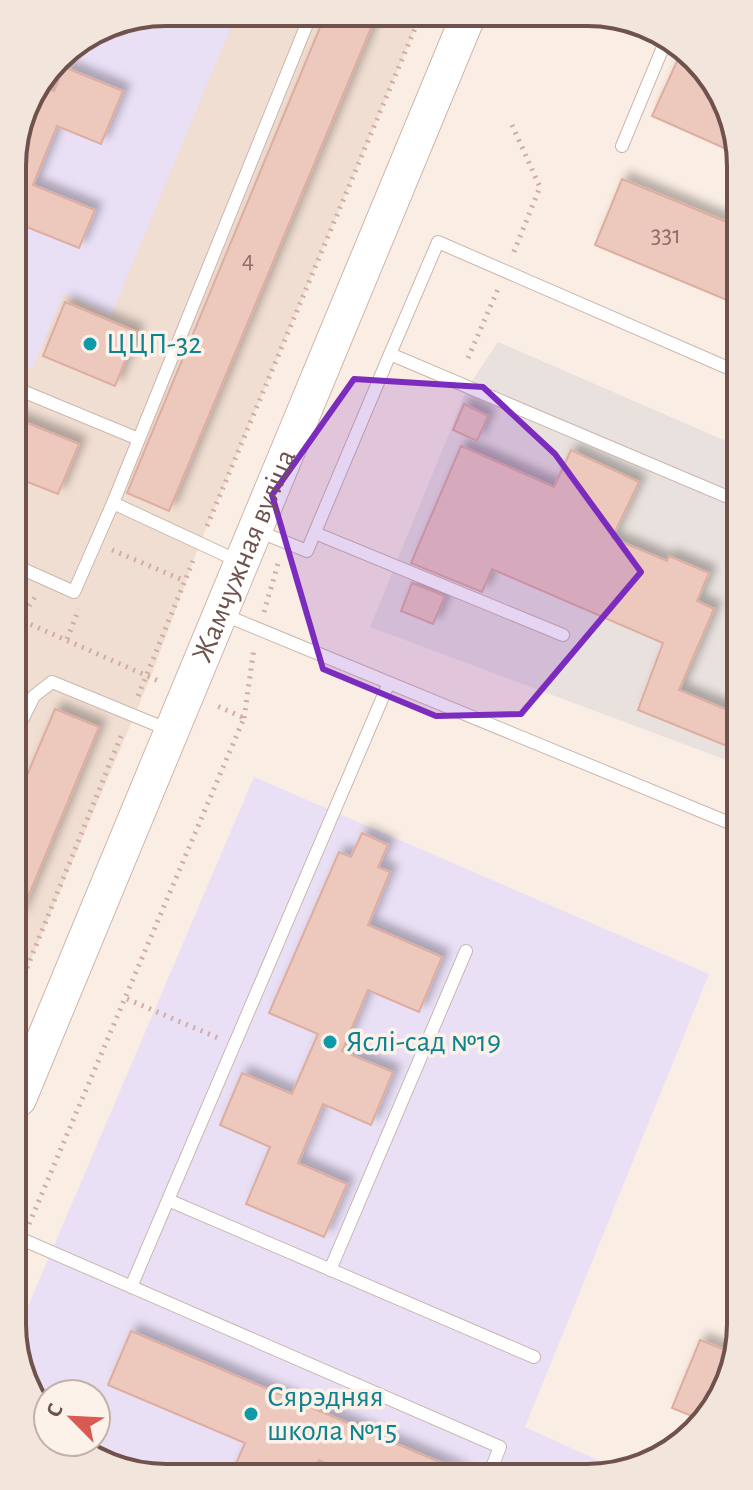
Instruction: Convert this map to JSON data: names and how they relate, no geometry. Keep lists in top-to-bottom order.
{
  "streets": {
    "main road": ["Жамчужная вуліца"]
  },
  "places": ["ЦЦП-32", "Яслі-сад №19", "Сярэдняя школа №15"],
  "house_numbers": ["331", "4"],
  "north": "top left"
}
